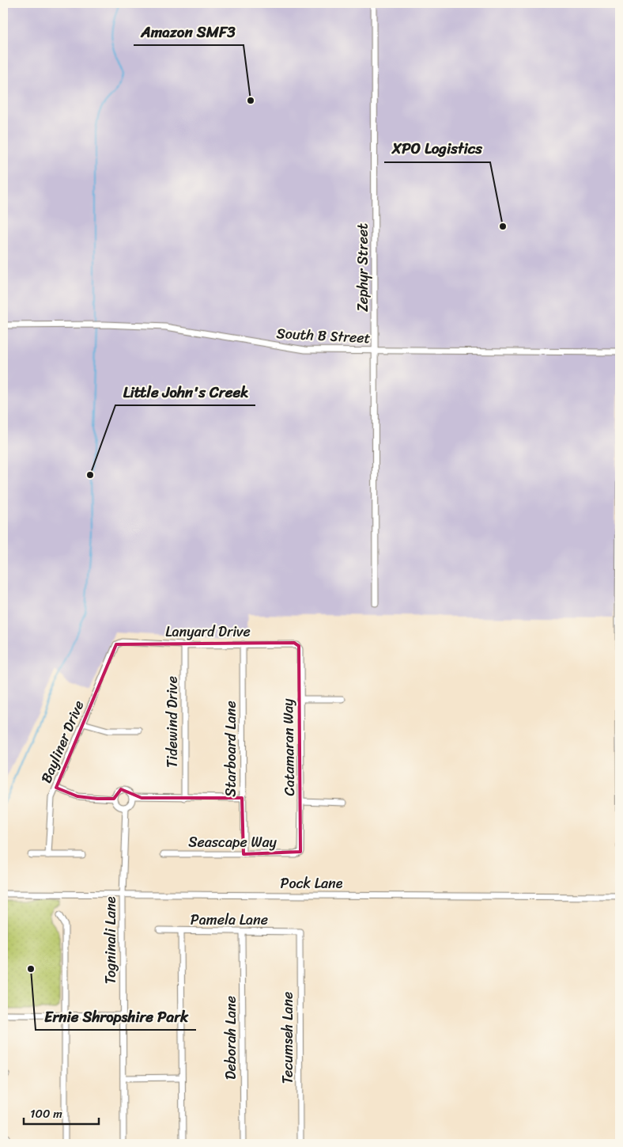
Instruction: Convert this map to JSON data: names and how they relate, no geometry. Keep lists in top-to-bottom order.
{
  "streets": {
    "street": [
      "Zephyr Street",
      "South B Street",
      "Lanyard Drive",
      "Tidewind Drive",
      "Bayliner Drive",
      "Catamaran Way",
      "Starboard Lane",
      "Seascape Way",
      "Pock Lane",
      "Pamela Lane",
      "Togninali Lane",
      "Deborah Lane",
      "Tecumseh Lane"
    ]
  },
  "crossings": [
    ["Zephyr Street", "South B Street"],
    ["Lanyard Drive", "Tidewind Drive"],
    ["Lanyard Drive", "Bayliner Drive"],
    ["Lanyard Drive", "Catamaran Way"],
    ["Lanyard Drive", "Starboard Lane"],
    ["Catamaran Way", "Seascape Way"],
    ["Starboard Lane", "Seascape Way"],
    ["Pock Lane", "Togninali Lane"],
    ["Pamela Lane", "Deborah Lane"],
    ["Pamela Lane", "Tecumseh Lane"]
  ],
  "places": [
    "Amazon SMF3",
    "XPO Logistics",
    "Little John's Creek",
    "Ernie Shropshire Park"
  ],
  "scale_bar": "100 m"
}
